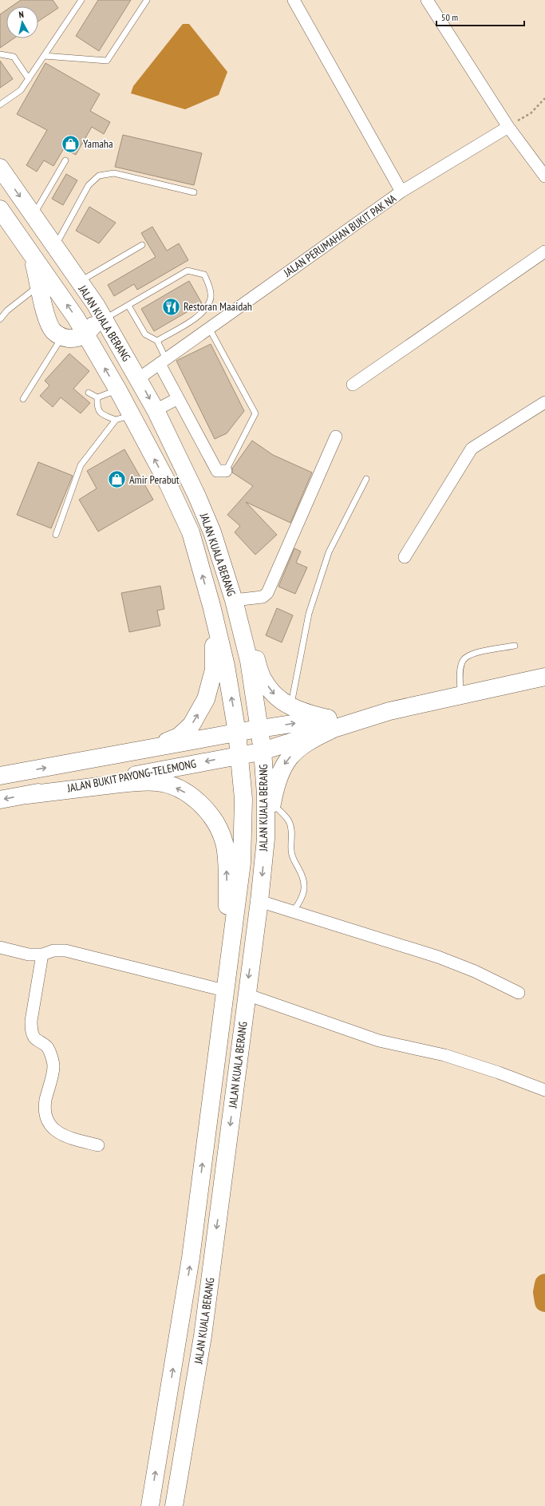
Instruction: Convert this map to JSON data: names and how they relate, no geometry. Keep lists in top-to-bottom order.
{
  "streets": {
    "main road": ["JALAN KUALA BERANG", "JALAN BUKIT PAYONG-TELEMONG"],
    "street": ["JALAN PERUMAHAN BUKIT PAK NA"]
  },
  "crossings": [
    ["JALAN PERUMAHAN BUKIT PAK NA", "JALAN KUALA BERANG"],
    ["JALAN KUALA BERANG", "JALAN BUKIT PAYONG-TELEMONG"]
  ],
  "places": {
    "shop": ["Yamaha", "Amir Perabut"],
    "restaurant": ["Restoran Maaidah"]
  },
  "scale_bar": "50 m",
  "north": "top"
}
